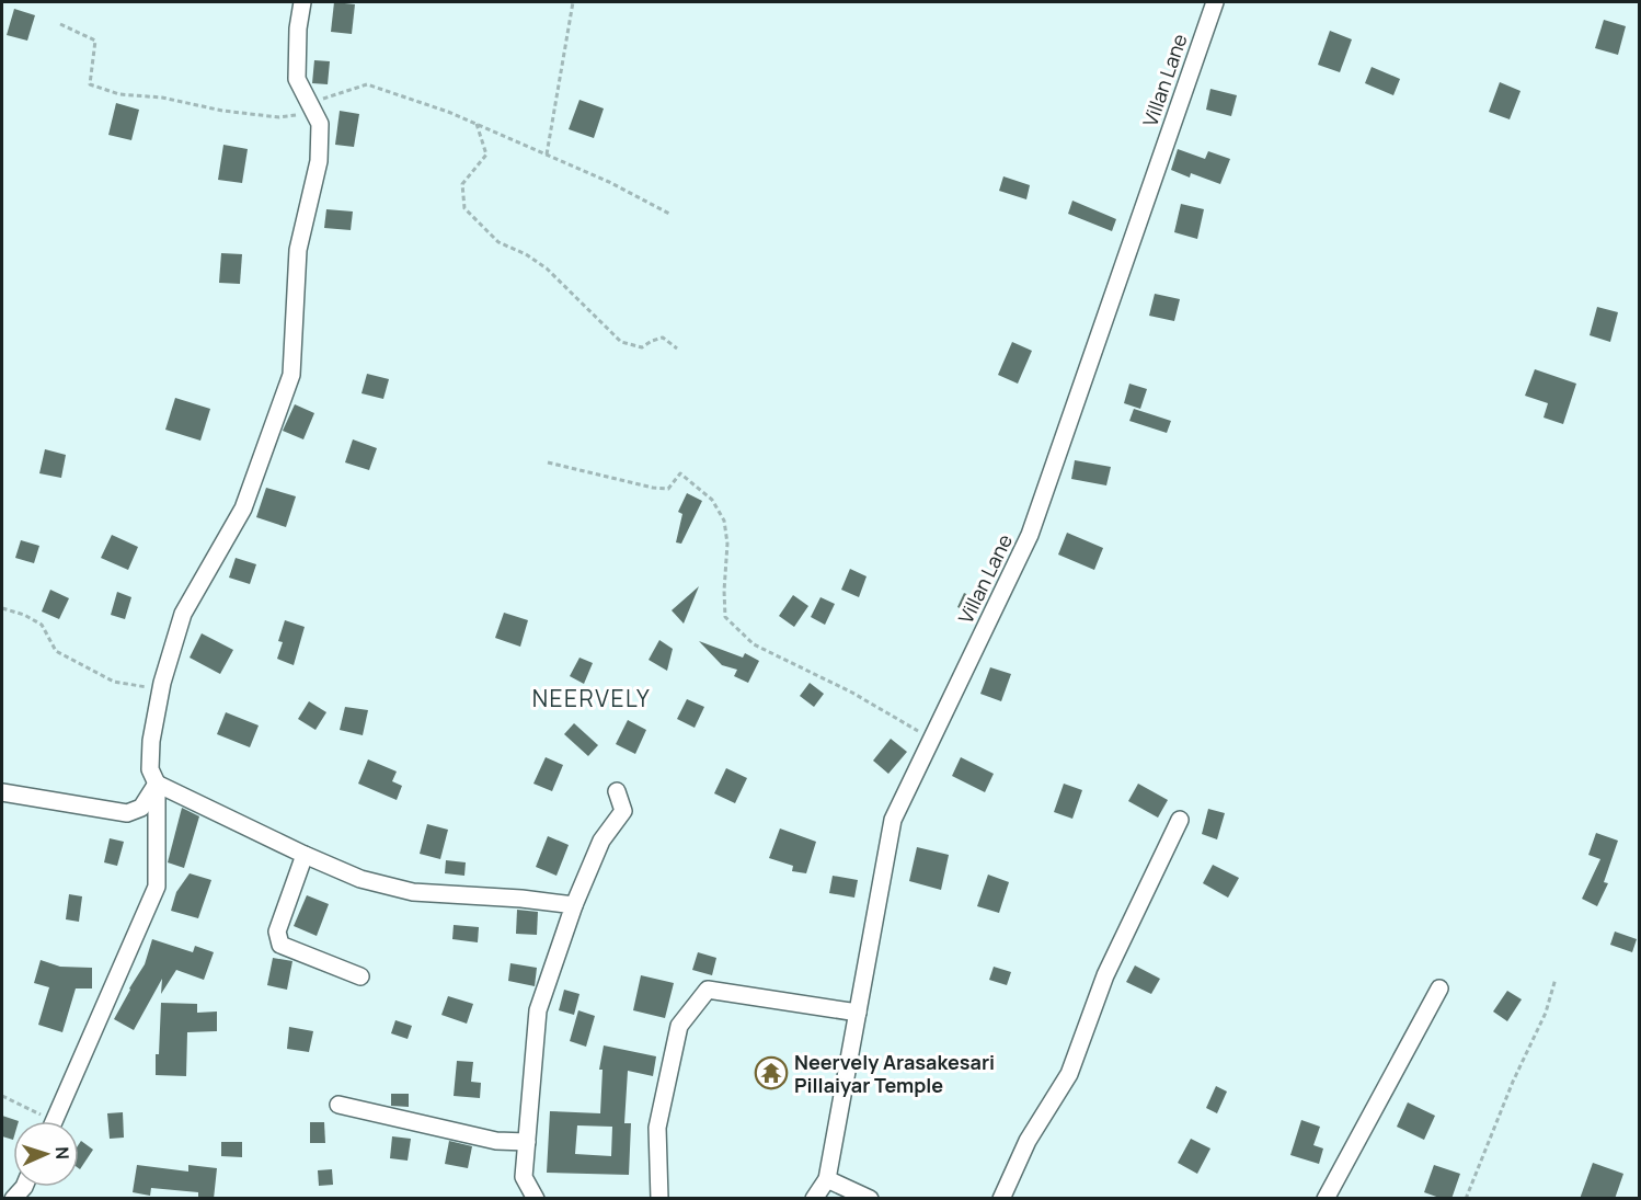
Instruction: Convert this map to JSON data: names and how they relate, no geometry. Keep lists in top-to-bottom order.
{
  "streets": {
    "street": ["Villan Lane"]
  },
  "districts": ["NEERVELY"],
  "places": {
    "temple": ["Neervely Arasakesari Pillaiyar Temple"]
  },
  "north": "right"
}
